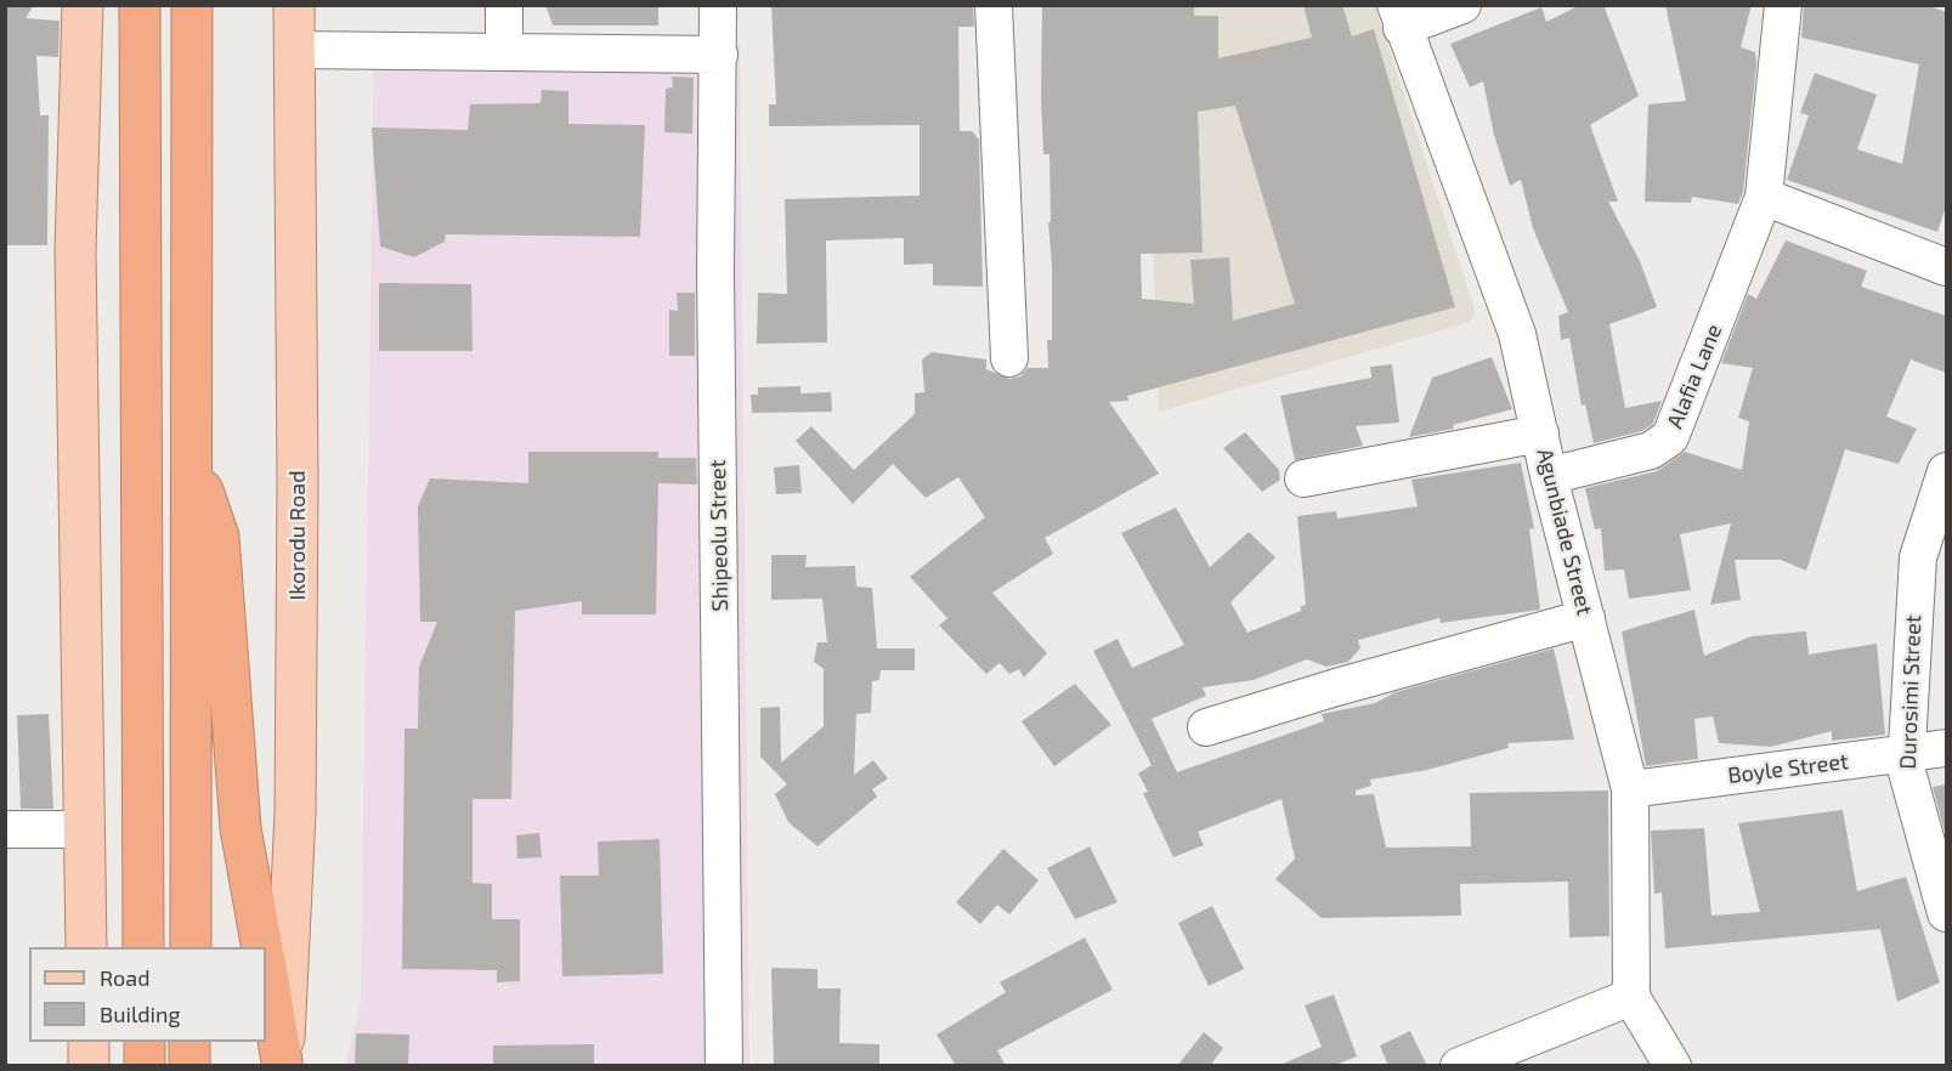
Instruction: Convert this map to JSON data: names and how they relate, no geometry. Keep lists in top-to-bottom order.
{
  "streets": {
    "main road": ["Ikorodu Road"],
    "street": [
      "Alafia Lane",
      "Agunbiade Street",
      "Shipeolu Street",
      "Durosimi Street",
      "Boyle Street"
    ]
  },
  "crossings": [
    ["Alafia Lane", "Agunbiade Street"],
    ["Agunbiade Street", "Boyle Street"],
    ["Durosimi Street", "Boyle Street"]
  ],
  "legend": ["Road", "Building"]
}
